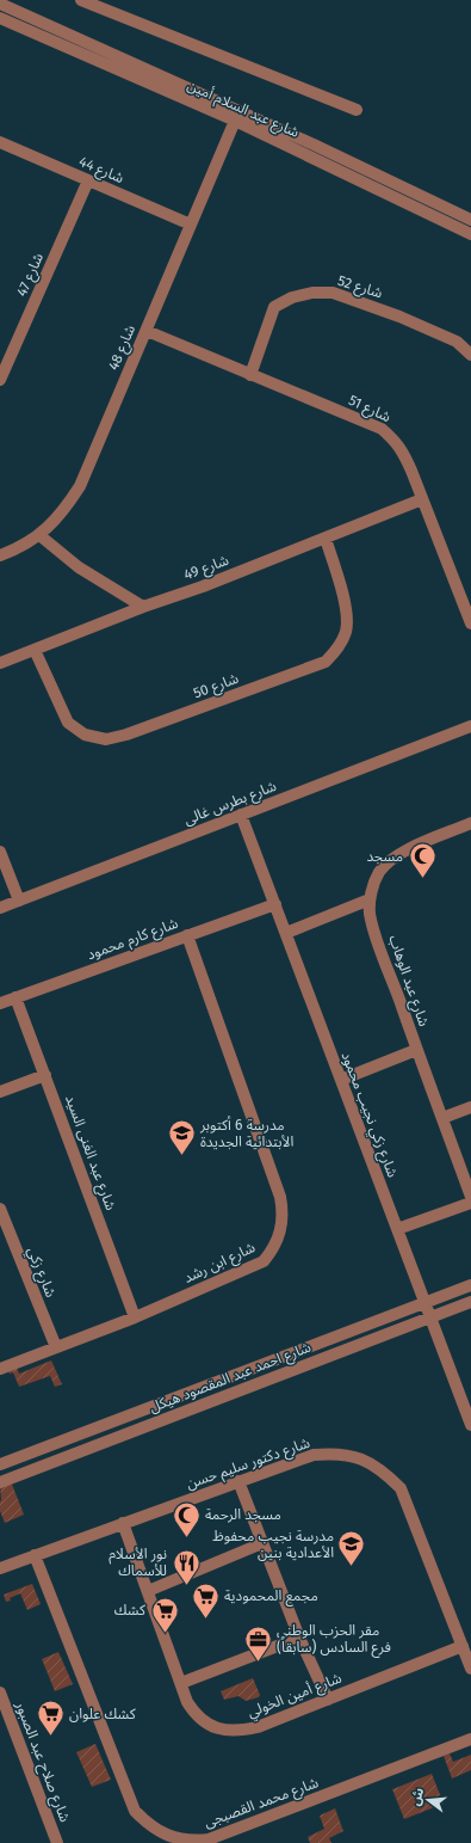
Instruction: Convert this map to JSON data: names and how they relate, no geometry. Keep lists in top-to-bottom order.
{
  "streets": {
    "street": [
      "شارع عبد السلام أمين",
      "شارع 44",
      "شارع 47",
      "شارع 52",
      "شارع 48",
      "شارع 51",
      "شارع 49",
      "شارع 50",
      "شارع بطرس غالى",
      "شارع كارم محمود",
      "شارع عبد الوهاب",
      "شارع زكي نجيب محمود",
      "شارع عبد الغنى السيد",
      "شارع ابن رشد",
      "شارع زكي",
      "شارع احمد عبد المقصود هيكل",
      "شارع دكتور سليم حسن",
      "شارع أمين الخولي",
      "شارع صلاح عبد الصبور",
      "شارع محمد القصبجى"
    ]
  },
  "crossings": [
    ["شارع عبد السلام أمين", "شارع 48"],
    ["شارع 44", "شارع 47"],
    ["شارع 44", "شارع 48"],
    ["شارع 52", "شارع 51"],
    ["شارع 48", "شارع 51"],
    ["شارع 51", "شارع 49"],
    ["شارع 49", "شارع 50"],
    ["شارع بطرس غالى", "شارع زكي نجيب محمود"],
    ["شارع كارم محمود", "شارع زكي نجيب محمود"],
    ["شارع كارم محمود", "شارع عبد الغنى السيد"],
    ["شارع كارم محمود", "شارع ابن رشد"],
    ["شارع زكي نجيب محمود", "شارع احمد عبد المقصود هيكل"],
    ["شارع عبد الغنى السيد", "شارع ابن رشد"],
    ["شارع ابن رشد", "شارع زكي"],
    ["شارع دكتور سليم حسن", "شارع أمين الخولي"],
    ["شارع دكتور سليم حسن", "شارع محمد القصبجى"]
  ],
  "places": {
    "mosque": ["مسجد", "مسجد الرحمة"],
    "school or university": ["مدرسة 6 أكتوبر الأبتدائية الجديدة", "مدرسة نجيب محفوظ الأعدادية بنين"],
    "restaurant": ["نور الأسلام للأسماك"],
    "supermarket": ["مجمع المحمودية", "كشك", "كشك علوان"],
    "office": ["مقر الحزب الوطنى (سابقاً) فرع السادس"]
  },
  "north": "left"
}
